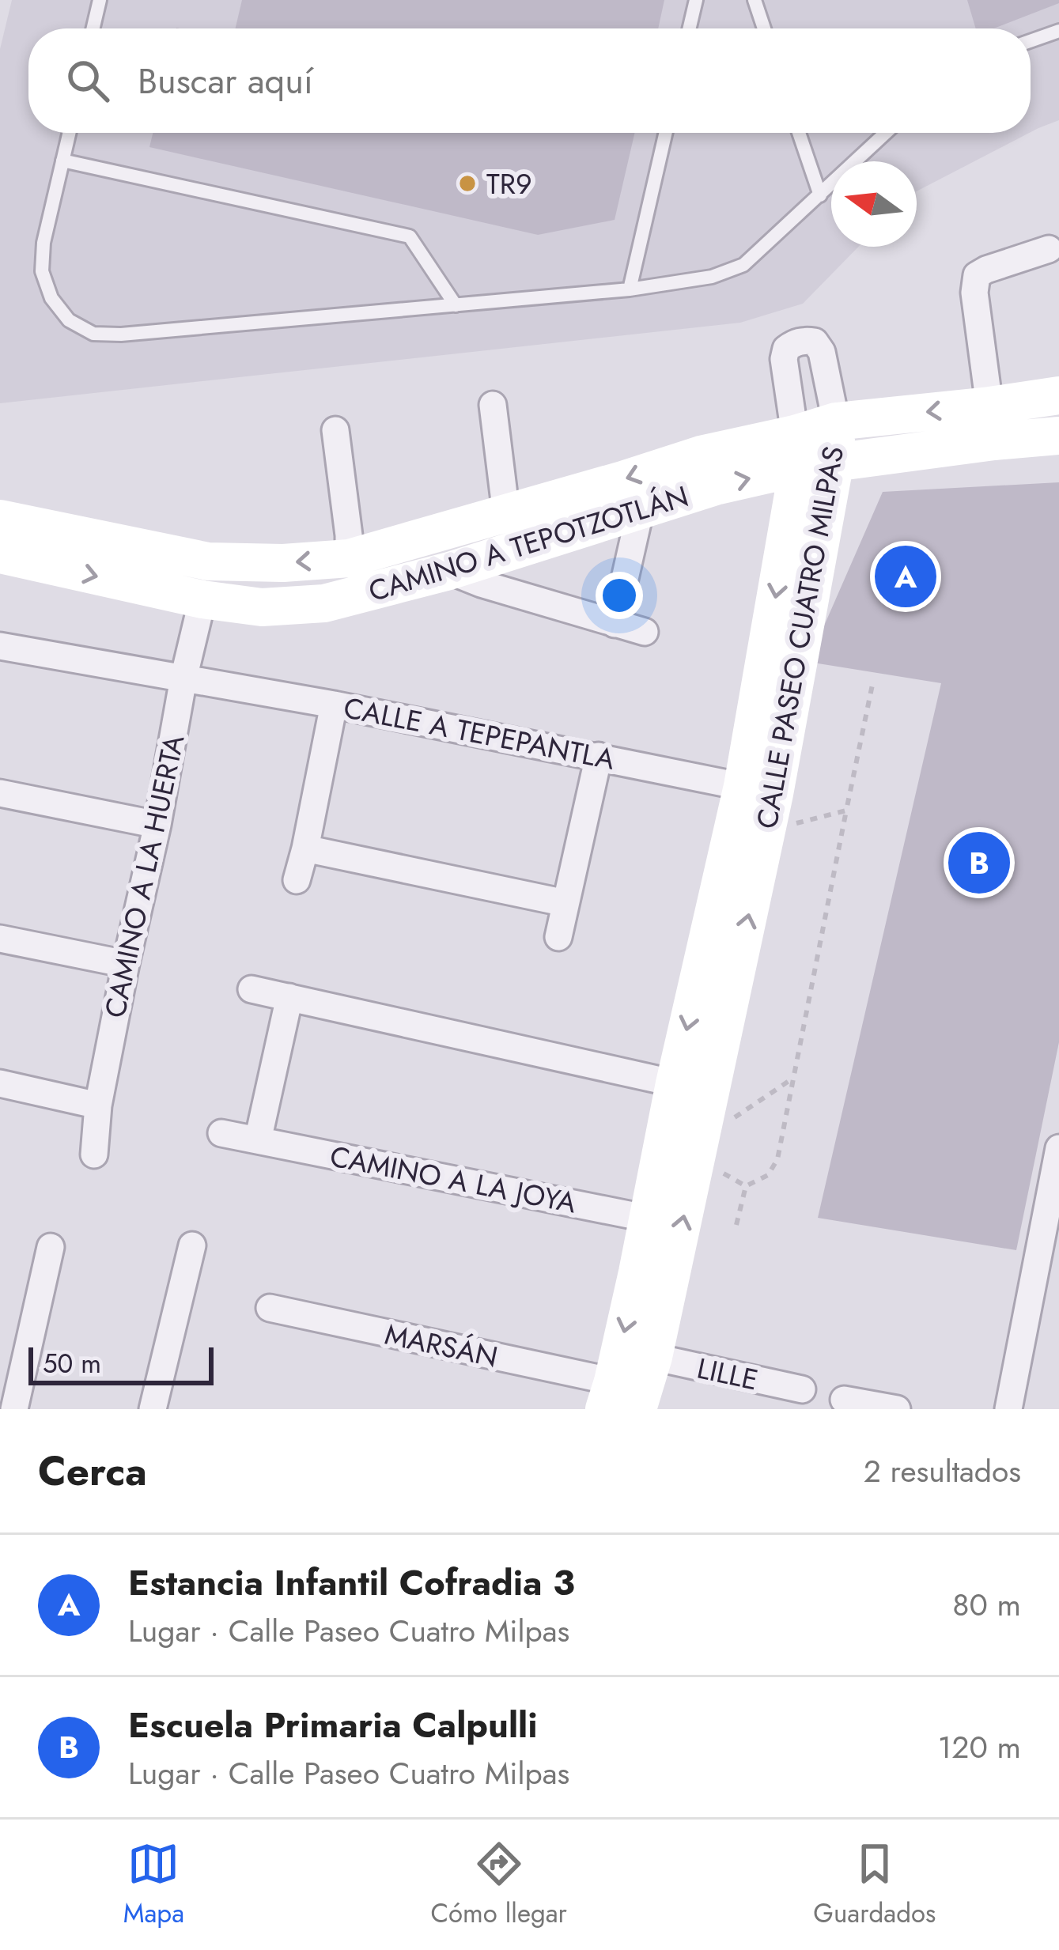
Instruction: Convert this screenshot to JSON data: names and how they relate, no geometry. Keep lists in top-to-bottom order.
{
  "streets": {
    "main road": ["CAMINO A TEPOTZOTLÁN", "CALLE PASEO CUATRO MILPAS"],
    "street": [
      "CALLE A TEPEPANTLA",
      "CAMINO A LA HUERTA",
      "CAMINO A LA JOYA",
      "MARSÁN",
      "LILLE"
    ]
  },
  "crossings": [
    ["CAMINO A TEPOTZOTLÁN", "CALLE PASEO CUATRO MILPAS"],
    ["CAMINO A TEPOTZOTLÁN", "CAMINO A LA HUERTA"],
    ["CALLE PASEO CUATRO MILPAS", "CALLE A TEPEPANTLA"],
    ["CALLE PASEO CUATRO MILPAS", "CAMINO A LA JOYA"],
    ["CALLE PASEO CUATRO MILPAS", "MARSÁN"],
    ["CALLE PASEO CUATRO MILPAS", "LILLE"],
    ["CALLE A TEPEPANTLA", "CAMINO A LA HUERTA"]
  ],
  "places": ["TR9"],
  "scale_bar": "50 m",
  "north": "left",
  "page": {
    "search": "Buscar aquí",
    "pins": ["A", "B"],
    "scale": "50 m",
    "heading": ["Cerca", "2 resultados"],
    "list": [
      {
        "mark": "A",
        "name": "Estancia Infantil Cofradia 3",
        "note": "Lugar · Calle Paseo Cuatro Milpas",
        "value": "80 m"
      },
      {
        "mark": "B",
        "name": "Escuela Primaria Calpulli",
        "note": "Lugar · Calle Paseo Cuatro Milpas",
        "value": "120 m"
      }
    ],
    "nav": ["Mapa", "Cómo llegar", "Guardados"]
  }
}
